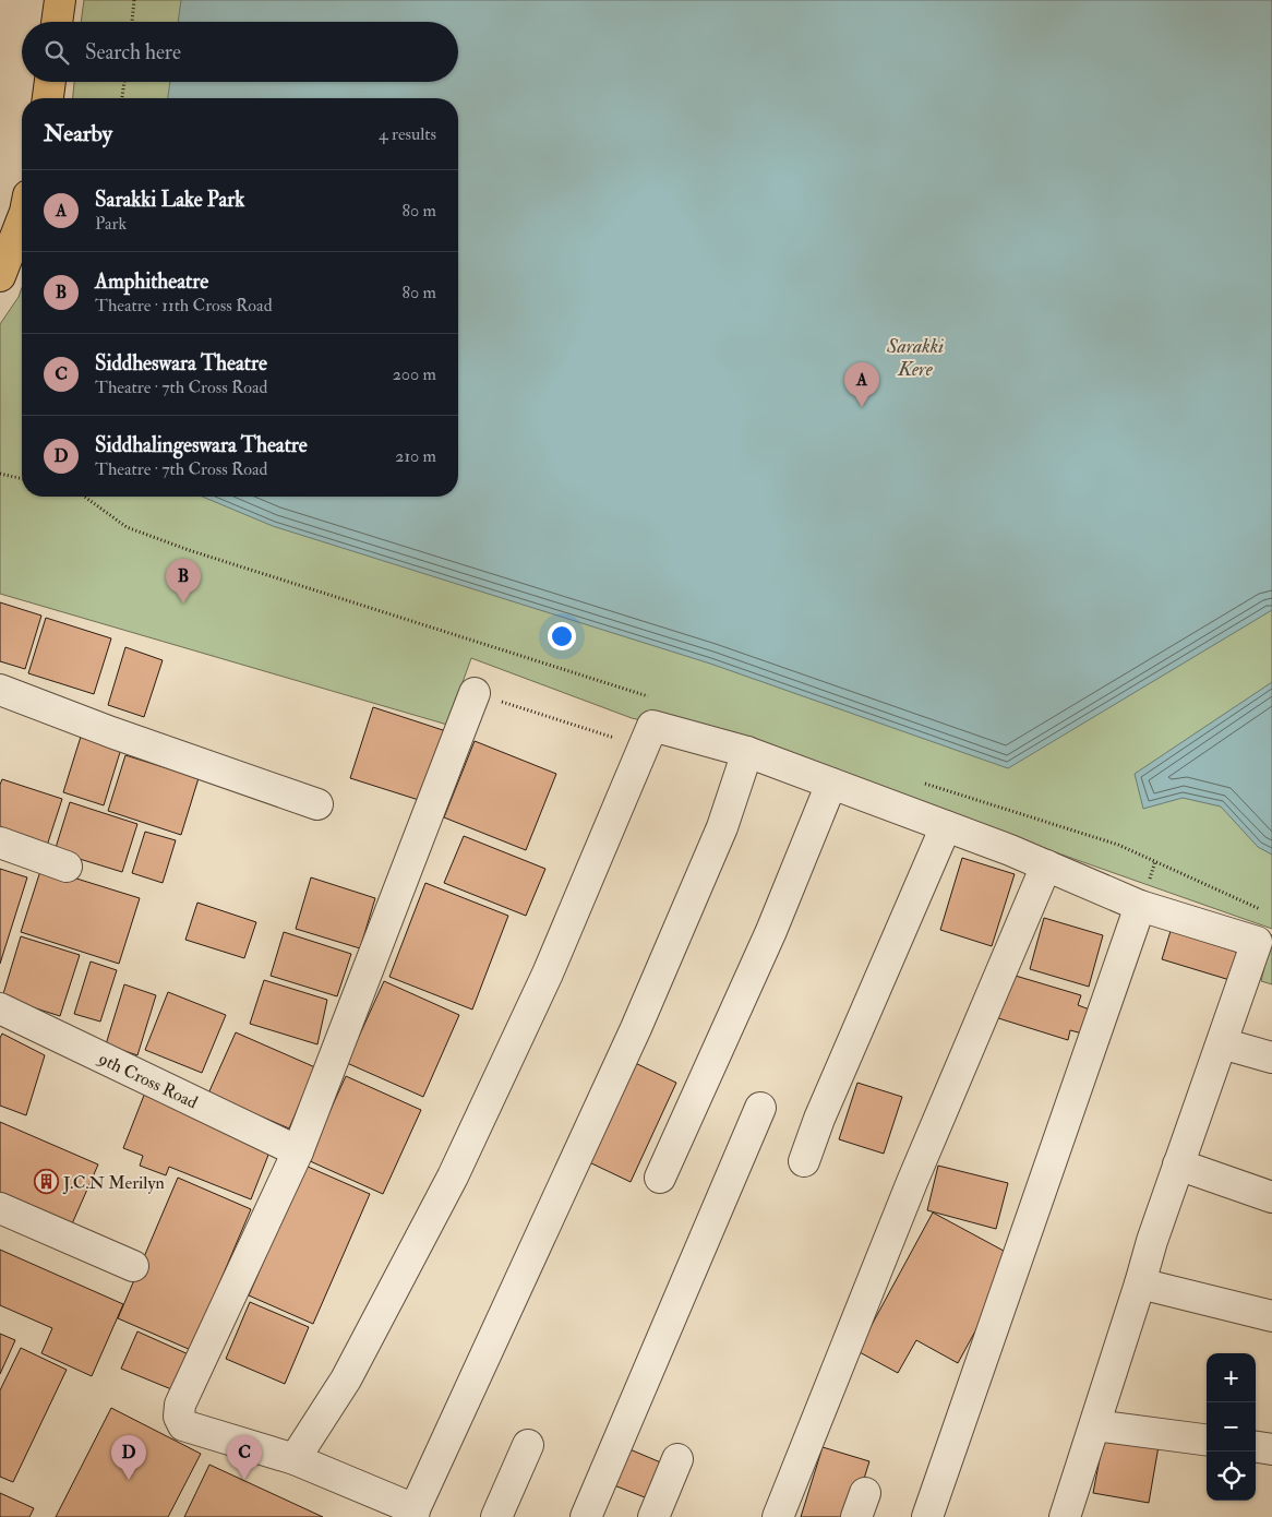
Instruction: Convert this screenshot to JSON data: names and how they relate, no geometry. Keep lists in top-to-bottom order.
{
  "streets": {
    "street": ["9th Cross Road"]
  },
  "water": ["Sarakki Kere"],
  "places": {
    "building": ["J.C.N Merilyn"]
  },
  "page": {
    "search": "Search here",
    "heading": ["Nearby", "4 results"],
    "list": [
      {
        "mark": "A",
        "name": "Sarakki Lake Park",
        "note": "Park",
        "value": "80 m"
      },
      {
        "mark": "B",
        "name": "Amphitheatre",
        "note": "Theatre · 11th Cross Road",
        "value": "80 m"
      },
      {
        "mark": "C",
        "name": "Siddheswara Theatre",
        "note": "Theatre · 7th Cross Road",
        "value": "200 m"
      },
      {
        "mark": "D",
        "name": "Siddhalingeswara Theatre",
        "note": "Theatre · 7th Cross Road",
        "value": "210 m"
      }
    ],
    "pins": [
      "A",
      "B",
      "C",
      "D"
    ],
    "map_buttons": ["+", "−"]
  }
}
